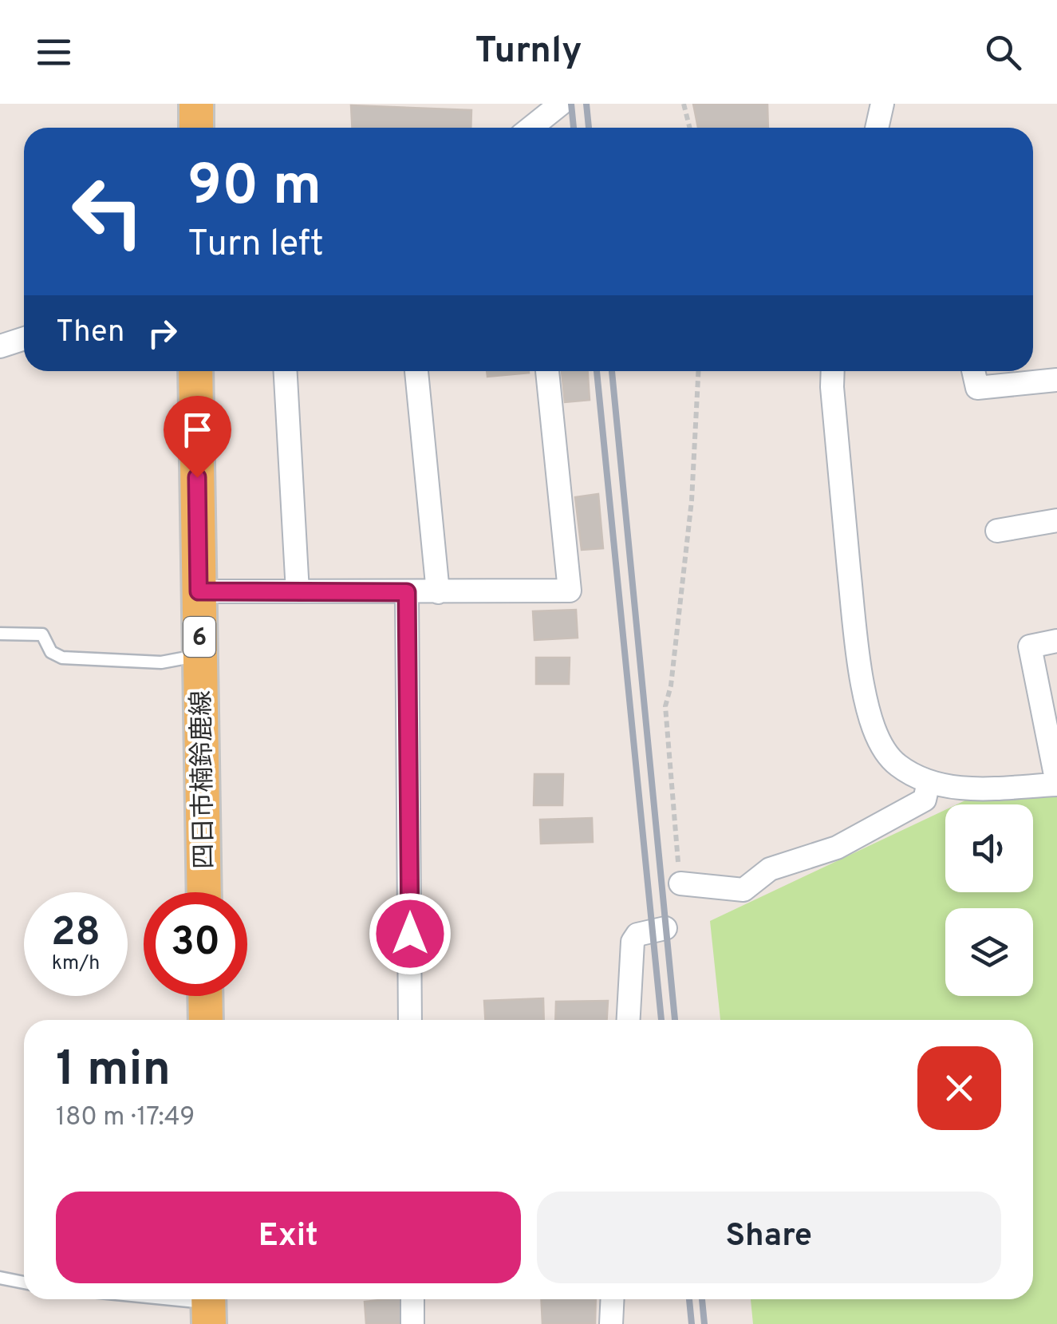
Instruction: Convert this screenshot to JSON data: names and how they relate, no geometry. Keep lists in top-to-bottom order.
{
  "streets": {
    "main road": ["6", "四日市楠鈴鹿線"]
  },
  "page": {
    "header": "Turnly",
    "turn": ["90 m", "Turn left"],
    "then": "Then",
    "speed": "28 km/h",
    "limit": "30",
    "heading": ["1 min", "180 m · 17:49"],
    "buttons": ["Exit", "Share"]
  }
}
